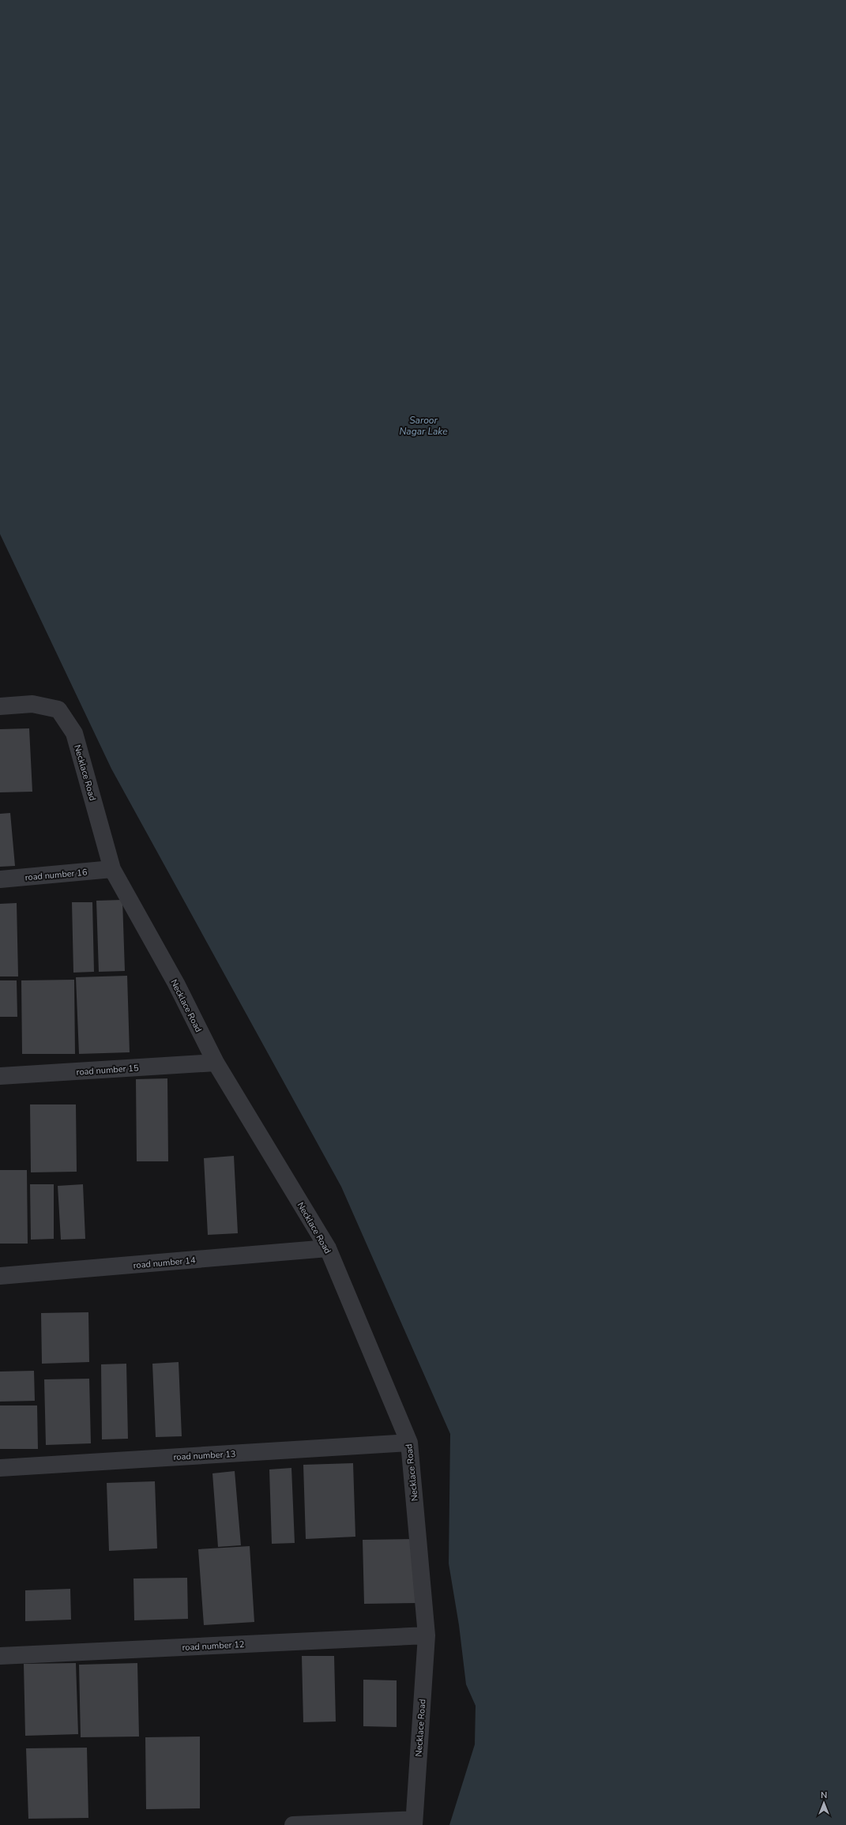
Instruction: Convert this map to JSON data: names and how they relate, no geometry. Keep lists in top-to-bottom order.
{
  "streets": {
    "street": [
      "Necklace Road",
      "road number 16",
      "road number 15",
      "road number 14",
      "road number 13",
      "road number 12"
    ]
  },
  "crossings": [
    ["Necklace Road", "road number 16"],
    ["Necklace Road", "road number 15"],
    ["Necklace Road", "road number 14"],
    ["Necklace Road", "road number 13"],
    ["Necklace Road", "road number 12"]
  ],
  "water": ["Saroor Nagar Lake"],
  "north": "top"
}
